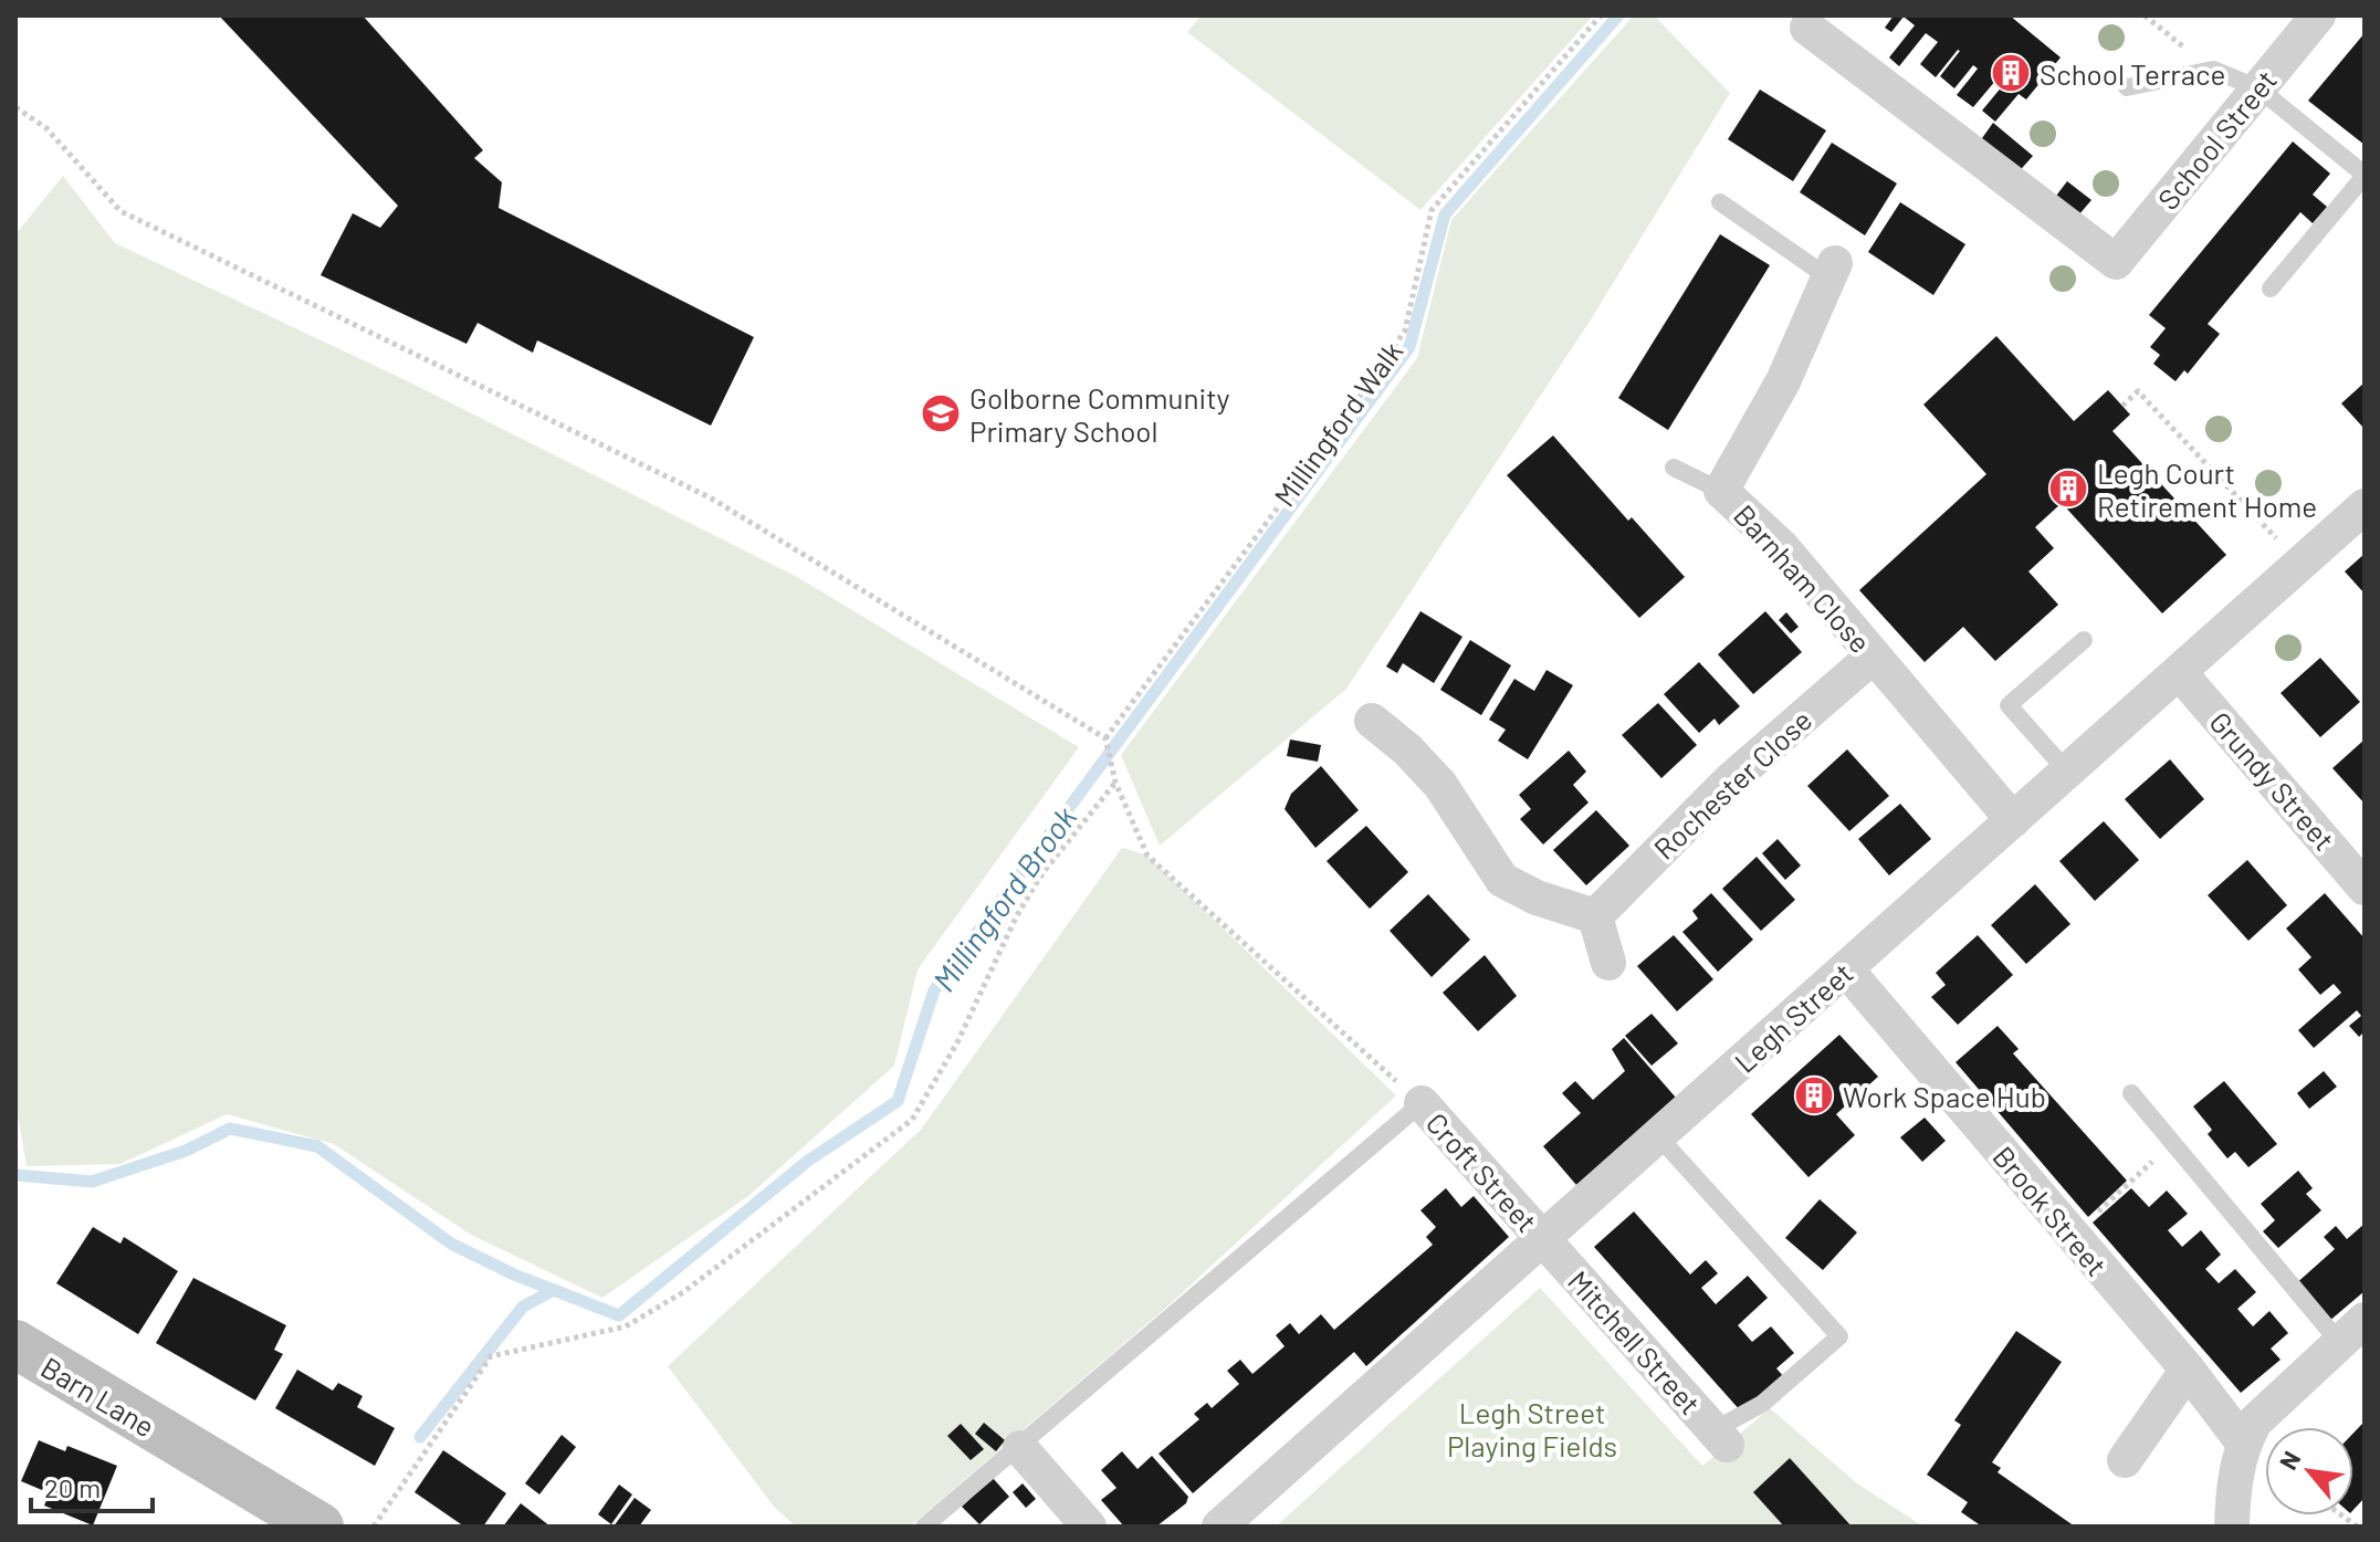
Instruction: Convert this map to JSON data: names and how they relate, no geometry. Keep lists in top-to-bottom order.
{
  "streets": {
    "street": [
      "School Street",
      "Barnham Close",
      "Grundy Street",
      "Rochester Close",
      "Legh Street",
      "Croft Street",
      "Brook Street",
      "Mitchell Street",
      "Barn Lane"
    ],
    "path": ["Millingford Walk"]
  },
  "crossings": [
    ["Barnham Close", "Rochester Close"],
    ["Barnham Close", "Legh Street"],
    ["Grundy Street", "Legh Street"],
    ["Legh Street", "Croft Street"],
    ["Legh Street", "Brook Street"],
    ["Legh Street", "Mitchell Street"],
    ["Croft Street", "Mitchell Street"]
  ],
  "water": ["Millingford Brook"],
  "parks": ["Legh Street Playing Fields"],
  "places": {
    "building": ["School Terrace", "Legh Court Retirement Home", "Work Space Hub"],
    "school or university": ["Golborne Community Primary School"]
  },
  "scale_bar": "20 m",
  "north": "top left"
}
